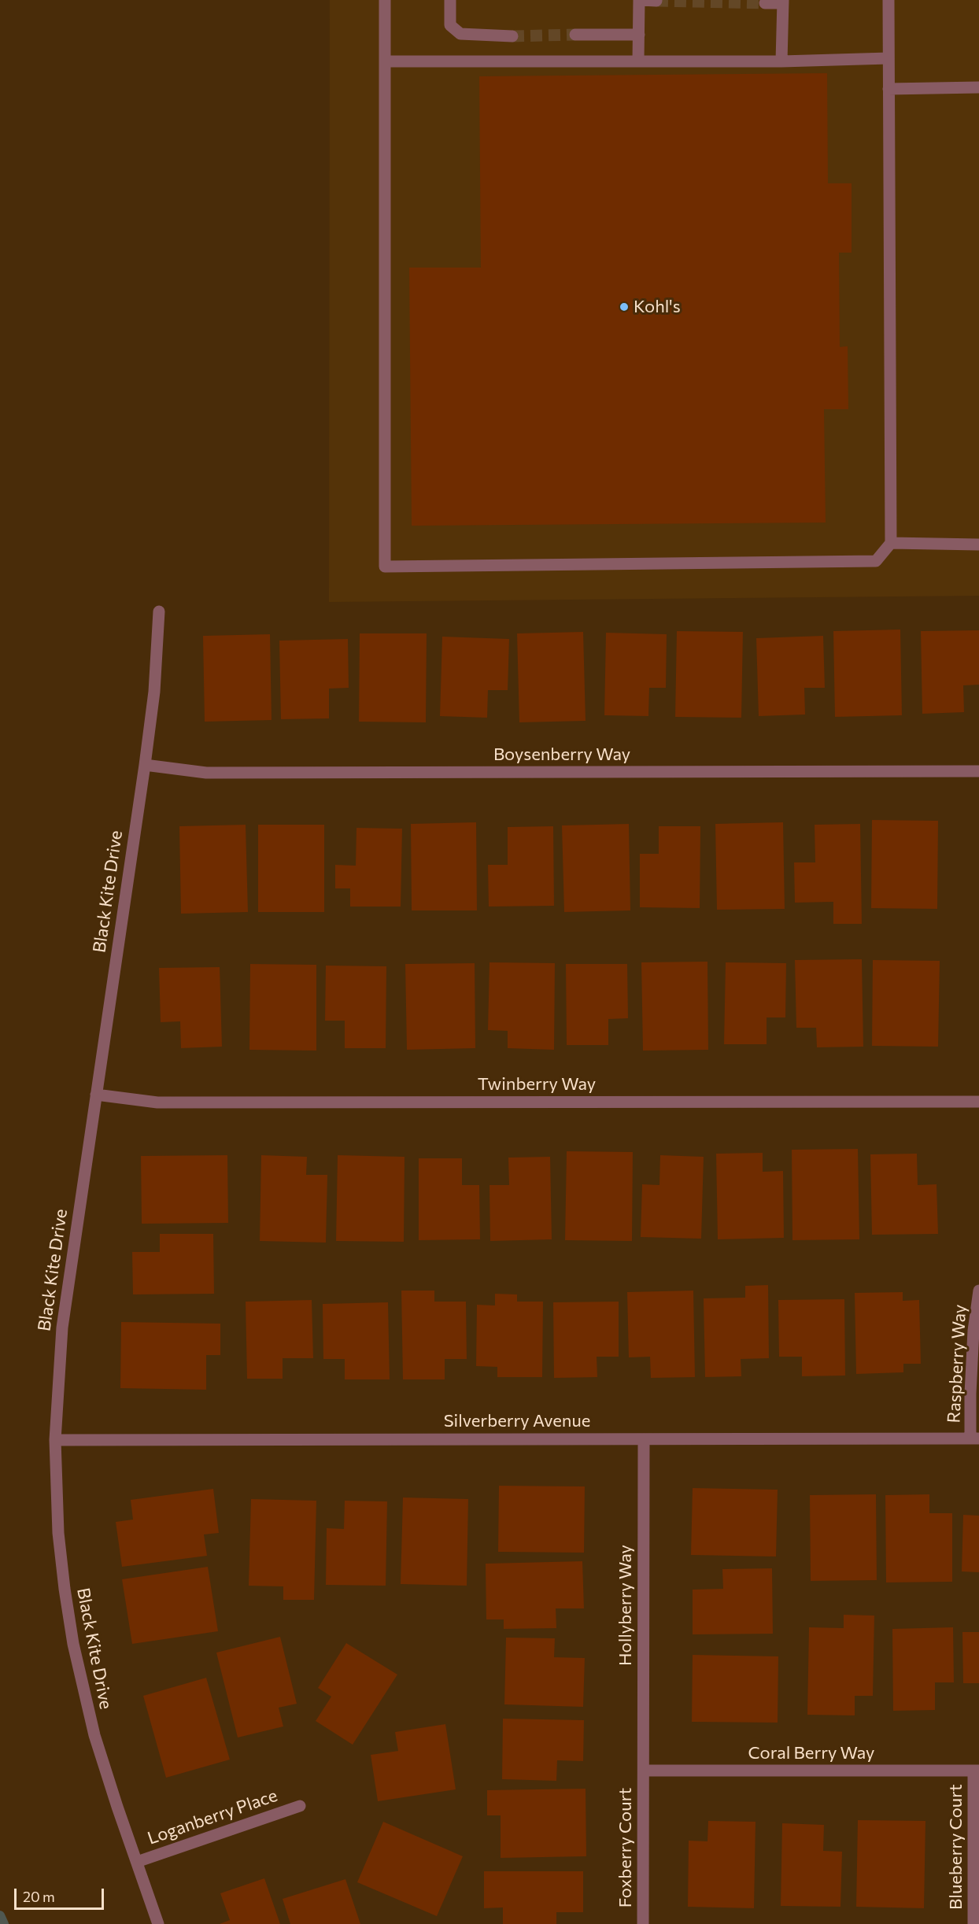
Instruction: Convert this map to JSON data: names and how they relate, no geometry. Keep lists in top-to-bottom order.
{
  "streets": {
    "street": [
      "Boysenberry Way",
      "Black Kite Drive",
      "Twinberry Way",
      "Raspberry Way",
      "Silverberry Avenue",
      "Hollyberry Way",
      "Coral Berry Way",
      "Loganberry Place",
      "Blueberry Court",
      "Foxberry Court"
    ]
  },
  "crossings": [
    ["Boysenberry Way", "Black Kite Drive"],
    ["Black Kite Drive", "Twinberry Way"],
    ["Black Kite Drive", "Silverberry Avenue"],
    ["Black Kite Drive", "Loganberry Place"],
    ["Raspberry Way", "Silverberry Avenue"],
    ["Silverberry Avenue", "Hollyberry Way"],
    ["Hollyberry Way", "Coral Berry Way"],
    ["Hollyberry Way", "Foxberry Court"],
    ["Coral Berry Way", "Blueberry Court"],
    ["Coral Berry Way", "Foxberry Court"]
  ],
  "places": ["Kohl's"],
  "scale_bar": "20 m"
}
